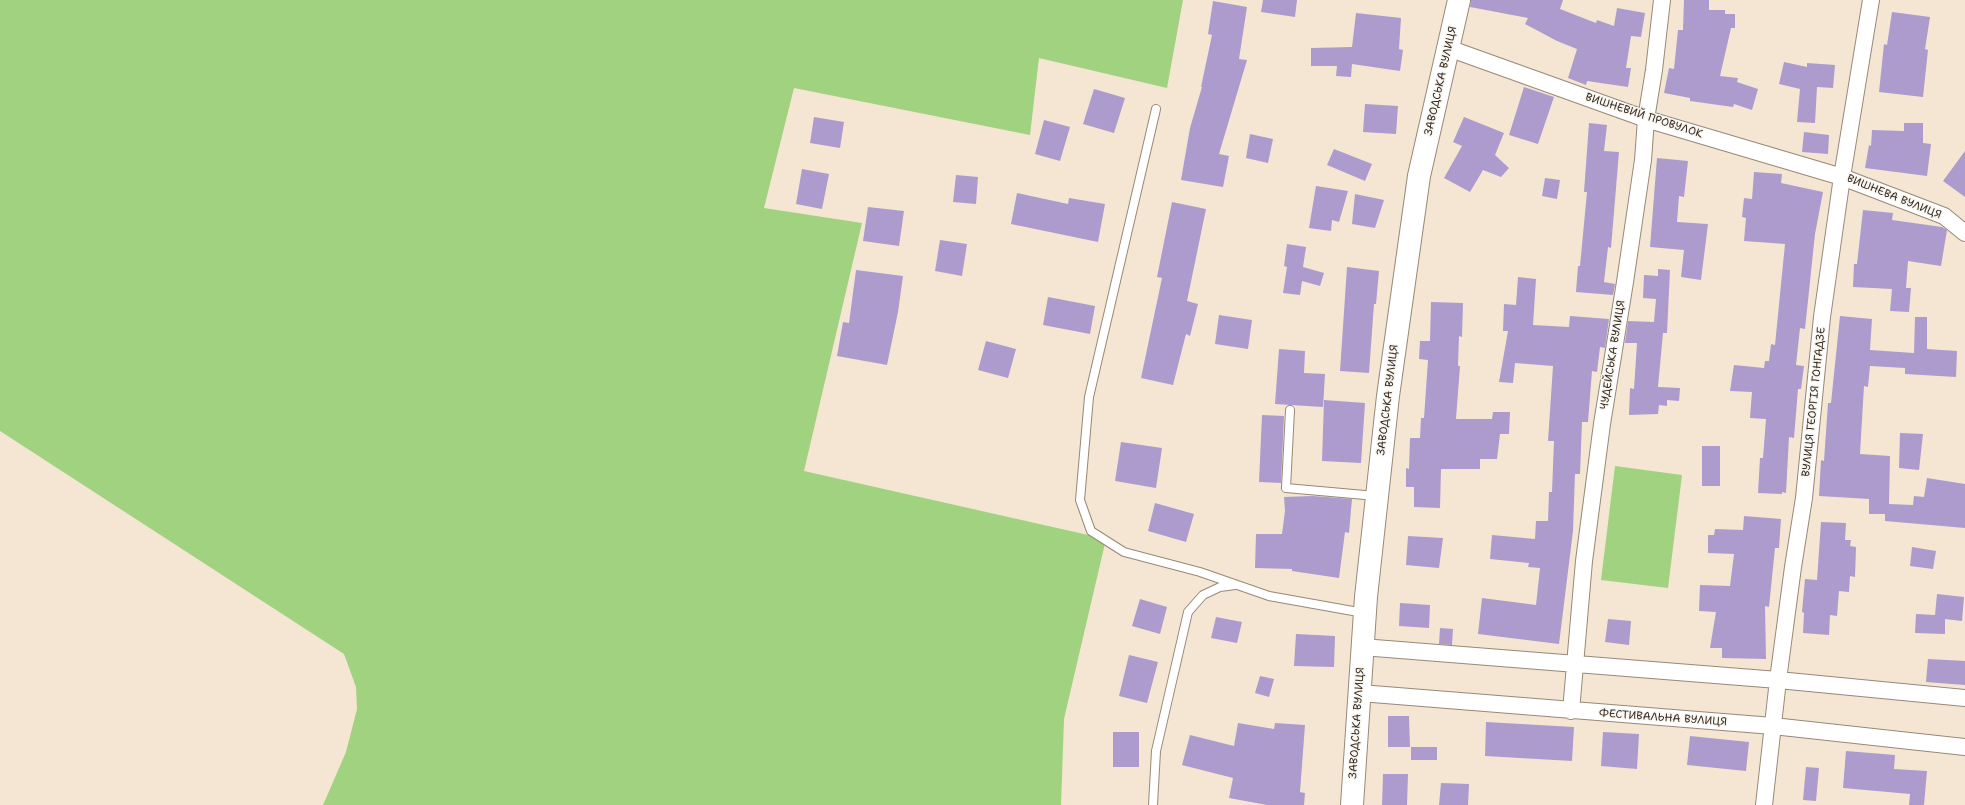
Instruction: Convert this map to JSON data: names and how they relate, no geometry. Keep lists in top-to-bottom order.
{
  "streets": {
    "main road": ["ЗАВОДСЬКА ВУЛИЦЯ"],
    "street": [
      "ВИШНЕВИЙ ПРОВУЛОК",
      "ВИШНЕВА ВУЛИЦЯ",
      "ЧУДЕЙСЬКА ВУЛИЦЯ",
      "ВУЛИЦЯ ГЕОРГІЯ ГОНГАДЗЕ",
      "ФЕСТИВАЛЬНА ВУЛИЦЯ"
    ]
  },
  "crossings": [
    ["ЗАВОДСЬКА ВУЛИЦЯ", "ВИШНЕВИЙ ПРОВУЛОК"],
    ["ЗАВОДСЬКА ВУЛИЦЯ", "ФЕСТИВАЛЬНА ВУЛИЦЯ"],
    ["ВИШНЕВИЙ ПРОВУЛОК", "ВИШНЕВА ВУЛИЦЯ"],
    ["ВИШНЕВИЙ ПРОВУЛОК", "ЧУДЕЙСЬКА ВУЛИЦЯ"],
    ["ВИШНЕВИЙ ПРОВУЛОК", "ВУЛИЦЯ ГЕОРГІЯ ГОНГАДЗЕ"],
    ["ВИШНЕВА ВУЛИЦЯ", "ВУЛИЦЯ ГЕОРГІЯ ГОНГАДЗЕ"],
    ["ЧУДЕЙСЬКА ВУЛИЦЯ", "ФЕСТИВАЛЬНА ВУЛИЦЯ"],
    ["ВУЛИЦЯ ГЕОРГІЯ ГОНГАДЗЕ", "ФЕСТИВАЛЬНА ВУЛИЦЯ"]
  ]
}
